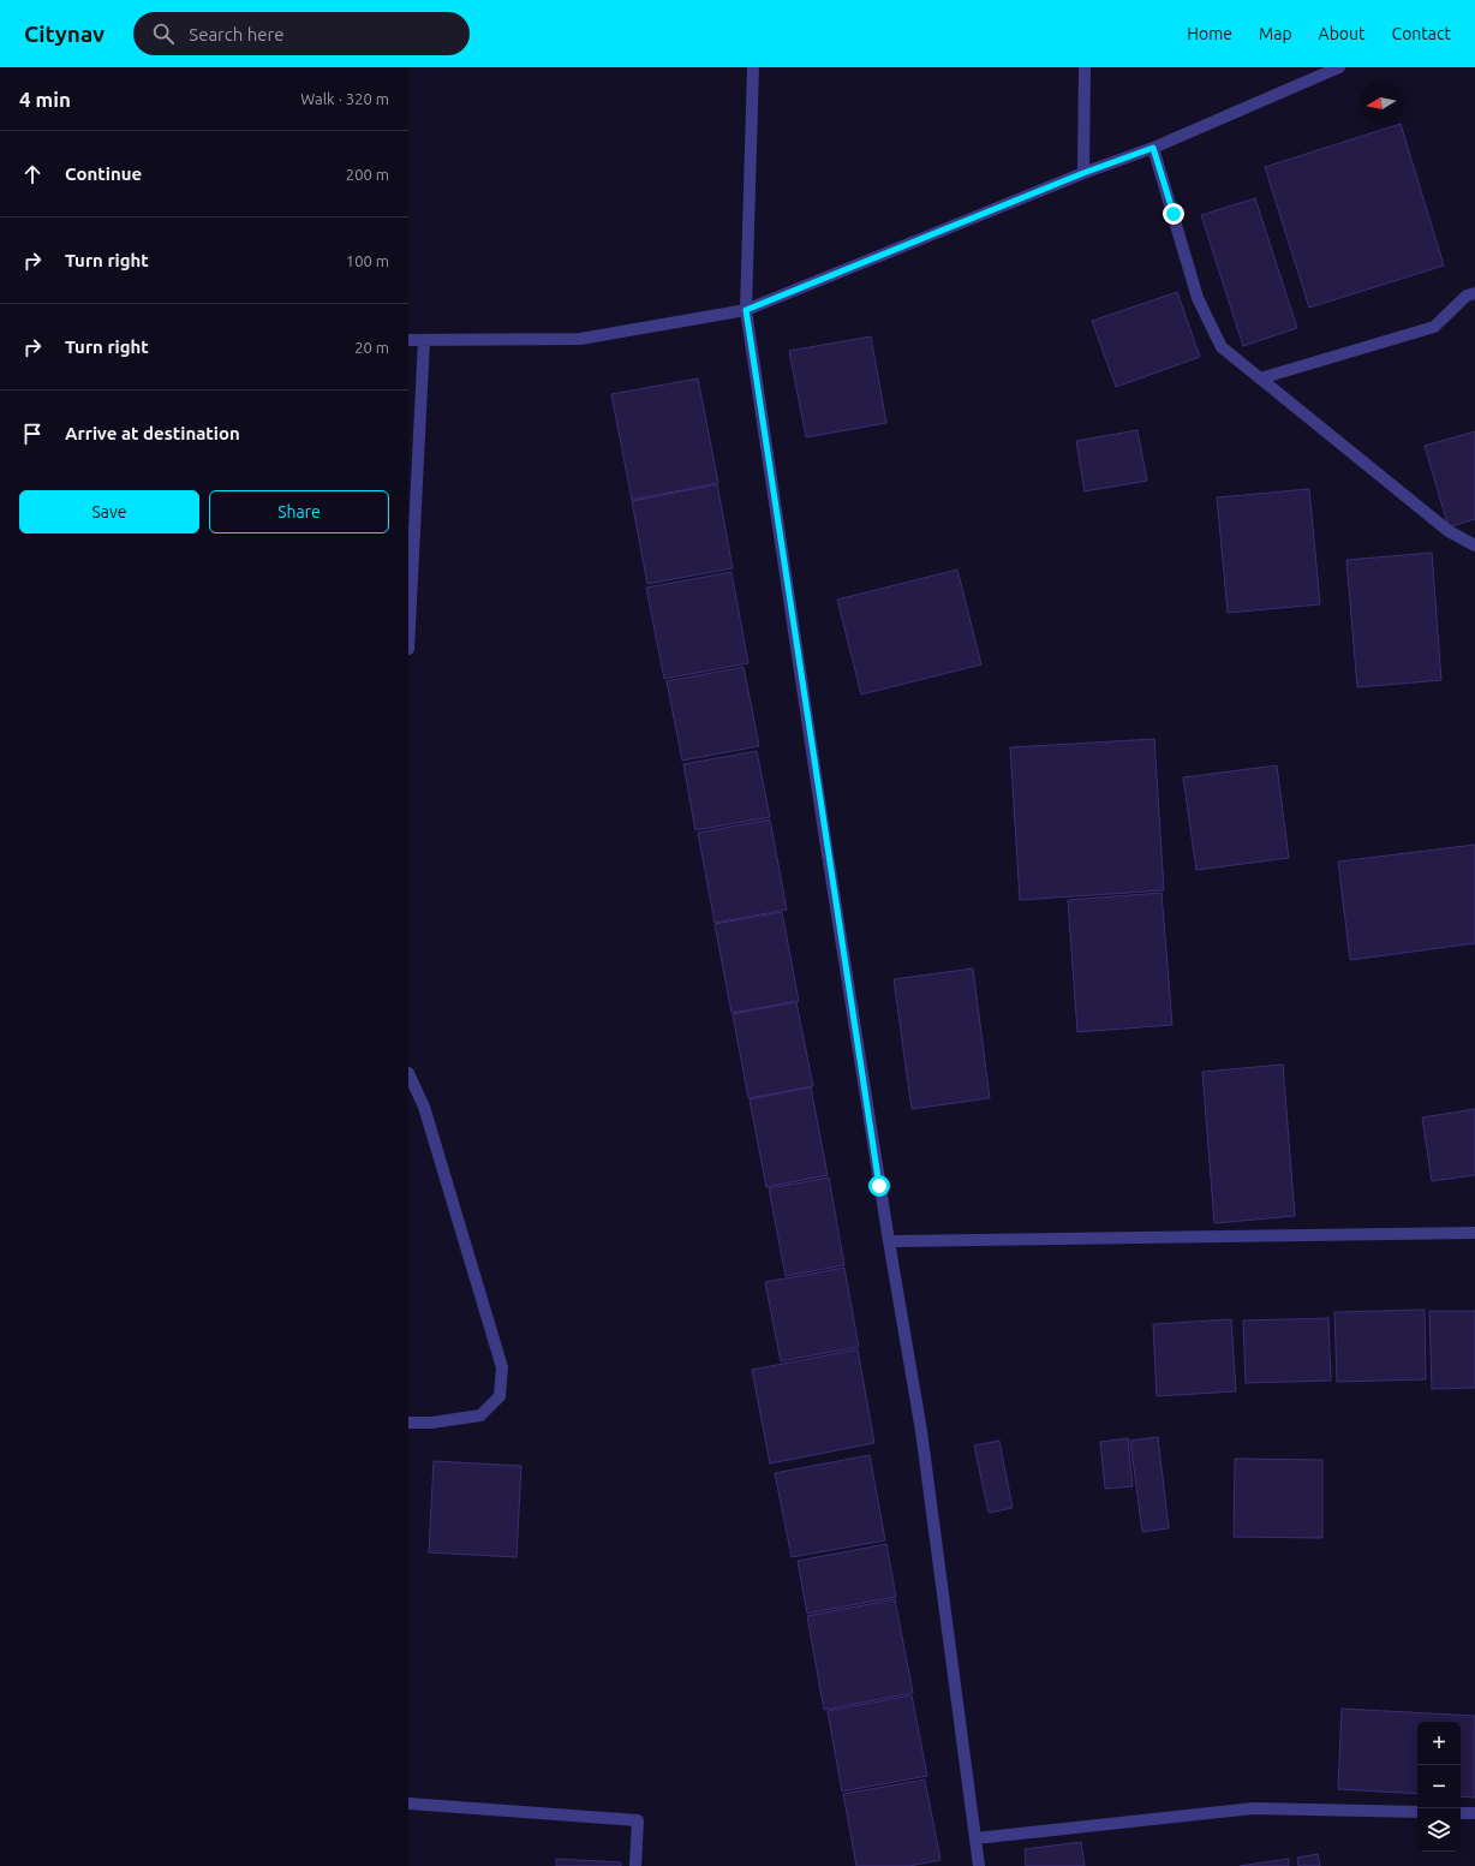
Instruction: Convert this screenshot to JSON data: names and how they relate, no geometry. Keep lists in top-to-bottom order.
{
  "north": "left",
  "page": {
    "header": "Citynav",
    "search": "Search here",
    "nav": [
      "Home",
      "Map",
      "About",
      "Contact"
    ],
    "heading": ["4 min", "Walk · 320 m"],
    "list": [
      ["Continue", "200 m"],
      ["Turn right", "100 m"],
      ["Turn right", "20 m"],
      "Arrive at destination"
    ],
    "buttons": ["Save", "Share"],
    "map_buttons": ["+", "−"]
  }
}
